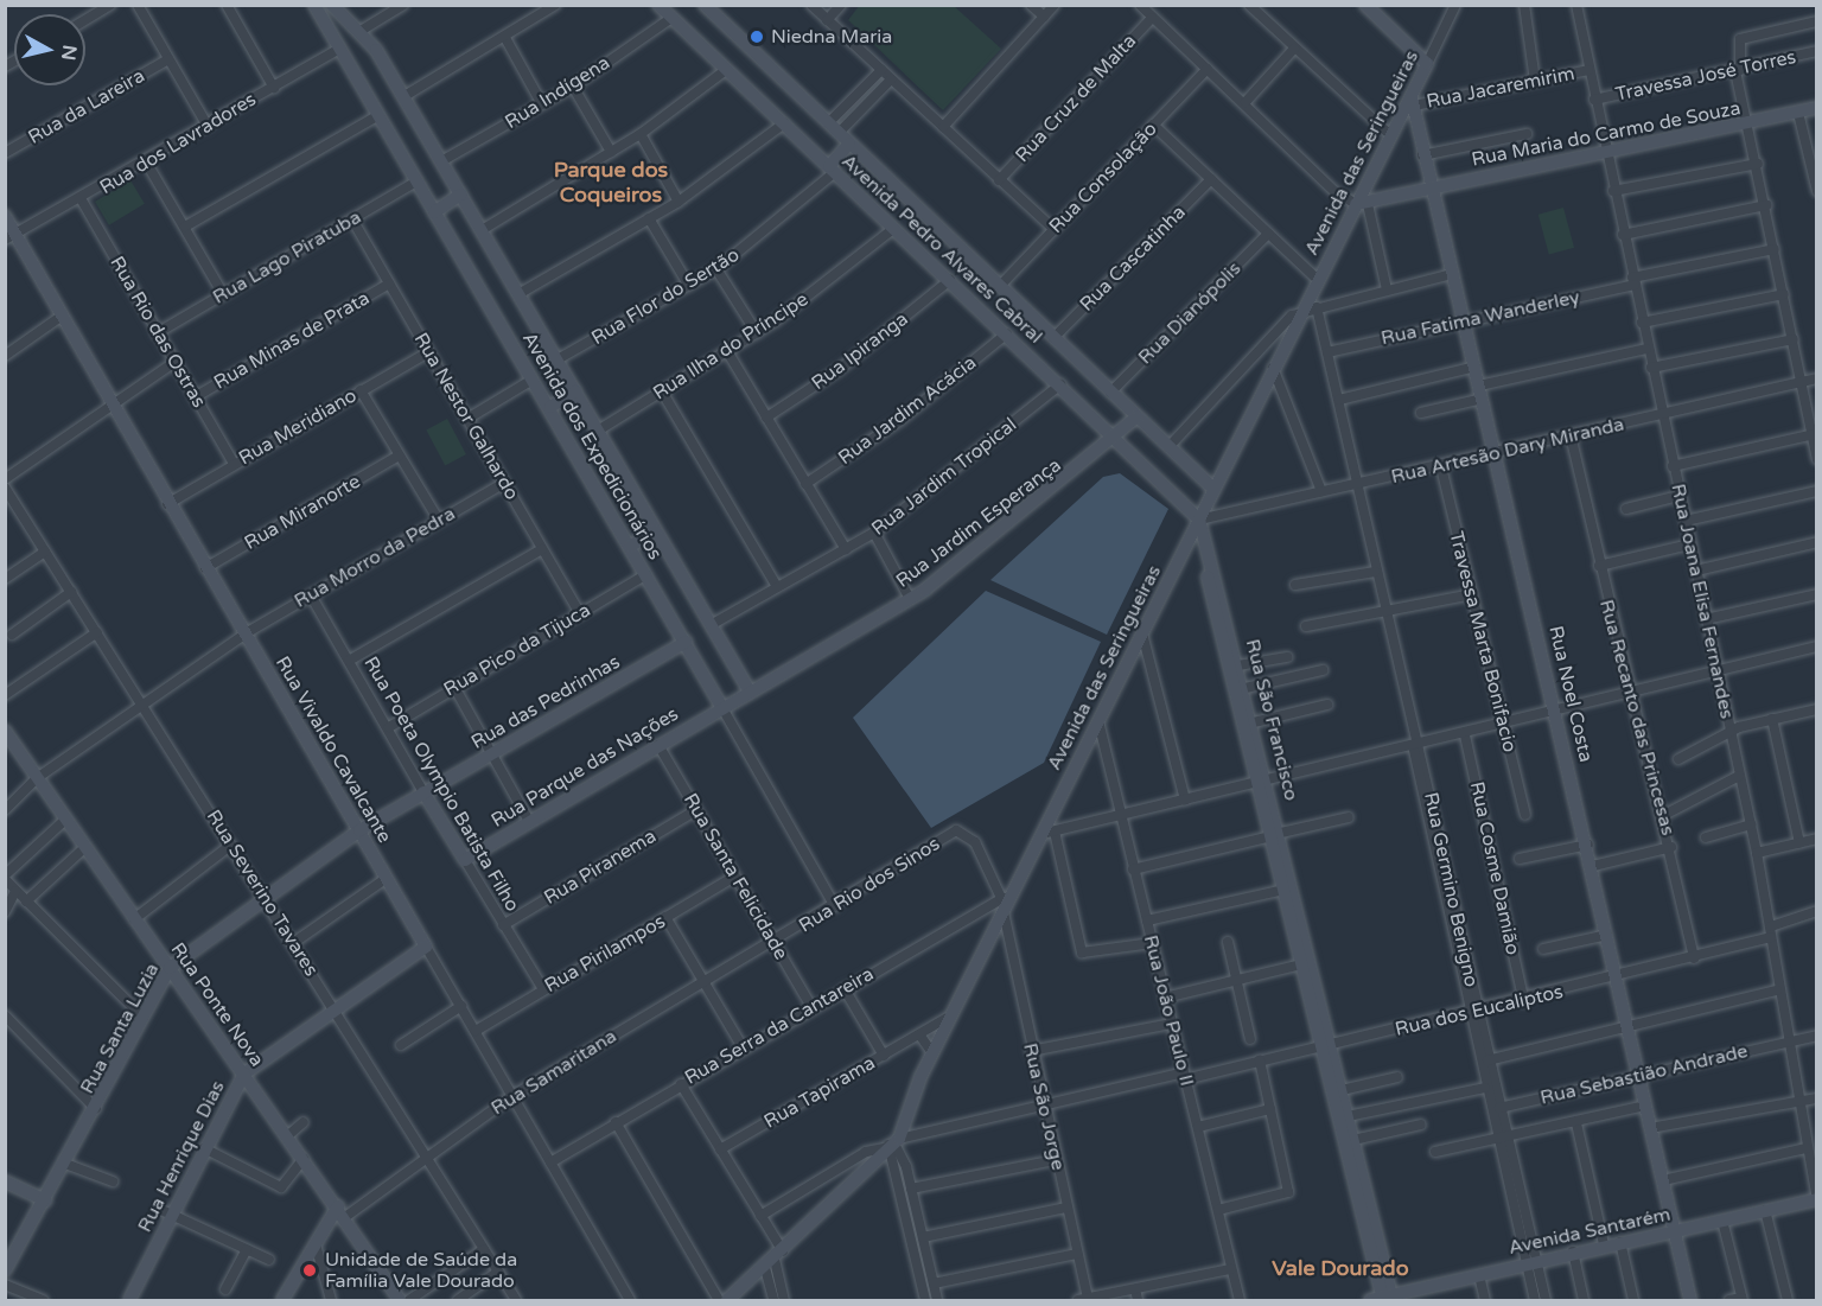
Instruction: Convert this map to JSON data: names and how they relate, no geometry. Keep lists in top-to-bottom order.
{
  "streets": {
    "street": [
      "Travessa José Torres",
      "Rua Jacaremirim",
      "Rua Indígena",
      "Rua Cruz de Malta",
      "Rua da Lareira",
      "Rua Maria do Carmo de Souza",
      "Rua dos Lavradores",
      "Avenida das Seringueiras",
      "Rua Consolação",
      "Avenida Pedro Alvares Cabral",
      "Rua Lago Piratuba",
      "Rua Cascatinha",
      "Rua Flor do Sertão",
      "Rua Dianópolis",
      "Rua Fatima Wanderley",
      "Rua Rio das Ostras",
      "Rua Minas de Prata",
      "Rua Ilha do Príncipe",
      "Rua Ipiranga",
      "Rua Jardim Acácia",
      "Rua Nestor Galhardo",
      "Rua Meridiano",
      "Avenida dos Expedicionários",
      "Rua Artesão Dary Miranda",
      "Rua Jardim Tropical",
      "Rua Miranorte",
      "Rua Jardim Esperança",
      "Rua Morro da Pedra",
      "Rua Joana Elisa Fernandes",
      "Travessa Marta Bonifacio",
      "Rua Pico da Tijuca",
      "Rua Noel Costa",
      "Rua das Pedrinhas",
      "Rua Recanto das Princesas",
      "Rua São Francisco",
      "Rua Vivaldo Cavalcante",
      "Rua Parque das Nações",
      "Rua Poeta Olympio Batista Filho",
      "Rua Piranema",
      "Rua Cosme Damião",
      "Rua Santa Felicidade",
      "Rua Rio dos Sinos",
      "Rua Germino Benigno",
      "Rua Severino Tavares",
      "Rua Pirilampos",
      "Rua Ponte Nova",
      "Rua João Paulo II",
      "Rua dos Eucaliptos",
      "Rua Serra da Cantareira",
      "Rua Santa Luzia",
      "Rua Samaritana",
      "Rua Sebastião Andrade",
      "Rua Tapirama",
      "Rua São Jorge",
      "Rua Henrique Dias",
      "Avenida Santarém"
    ]
  },
  "crossings": [
    ["Travessa José Torres", "Rua Joana Elisa Fernandes"],
    ["Rua Jacaremirim", "Avenida das Seringueiras"],
    ["Rua Jacaremirim", "Rua Joana Elisa Fernandes"],
    ["Rua Jacaremirim", "Rua Noel Costa"],
    ["Rua Indígena", "Avenida Pedro Alvares Cabral"],
    ["Rua Indígena", "Avenida dos Expedicionários"],
    ["Rua Maria do Carmo de Souza", "Avenida das Seringueiras"],
    ["Rua Maria do Carmo de Souza", "Rua Joana Elisa Fernandes"],
    ["Rua Maria do Carmo de Souza", "Rua Noel Costa"],
    ["Rua dos Lavradores", "Rua Rio das Ostras"],
    ["Rua dos Lavradores", "Avenida dos Expedicionários"],
    ["Rua dos Lavradores", "Rua Vivaldo Cavalcante"],
    ["Avenida das Seringueiras", "Avenida Pedro Alvares Cabral"],
    ["Avenida das Seringueiras", "Rua Artesão Dary Miranda"],
    ["Avenida das Seringueiras", "Rua Noel Costa"],
    ["Avenida das Seringueiras", "Rua São Francisco"],
    ["Avenida das Seringueiras", "Rua Rio dos Sinos"],
    ["Avenida das Seringueiras", "Rua João Paulo II"],
    ["Avenida das Seringueiras", "Rua dos Eucaliptos"],
    ["Avenida das Seringueiras", "Rua Serra da Cantareira"],
    ["Avenida das Seringueiras", "Rua Tapirama"],
    ["Avenida das Seringueiras", "Rua São Jorge"],
    ["Rua Consolação", "Avenida Pedro Alvares Cabral"],
    ["Avenida Pedro Alvares Cabral", "Rua Cascatinha"],
    ["Avenida Pedro Alvares Cabral", "Rua Flor do Sertão"],
    ["Avenida Pedro Alvares Cabral", "Rua Dianópolis"],
    ["Avenida Pedro Alvares Cabral", "Rua Ilha do Príncipe"],
    ["Avenida Pedro Alvares Cabral", "Rua Ipiranga"],
    ["Avenida Pedro Alvares Cabral", "Rua Jardim Acácia"],
    ["Avenida Pedro Alvares Cabral", "Rua Artesão Dary Miranda"],
    ["Avenida Pedro Alvares Cabral", "Rua Jardim Tropical"],
    ["Avenida Pedro Alvares Cabral", "Rua Jardim Esperança"],
    ["Avenida Pedro Alvares Cabral", "Rua São Francisco"],
    ["Rua Lago Piratuba", "Rua Rio das Ostras"],
    ["Rua Lago Piratuba", "Rua Nestor Galhardo"],
    ["Rua Lago Piratuba", "Avenida dos Expedicionários"],
    ["Rua Flor do Sertão", "Avenida dos Expedicionários"],
    ["Rua Fatima Wanderley", "Rua Joana Elisa Fernandes"],
    ["Rua Fatima Wanderley", "Rua Noel Costa"],
    ["Rua Fatima Wanderley", "Rua Germino Benigno"],
    ["Rua Rio das Ostras", "Rua Minas de Prata"],
    ["Rua Rio das Ostras", "Rua Meridiano"],
    ["Rua Minas de Prata", "Rua Nestor Galhardo"],
    ["Rua Ilha do Príncipe", "Avenida dos Expedicionários"],
    ["Rua Nestor Galhardo", "Rua Meridiano"],
    ["Rua Nestor Galhardo", "Rua Morro da Pedra"],
    ["Rua Nestor Galhardo", "Rua Pico da Tijuca"],
    ["Rua Meridiano", "Rua Vivaldo Cavalcante"],
    ["Avenida dos Expedicionários", "Rua Jardim Tropical"],
    ["Avenida dos Expedicionários", "Rua Jardim Esperança"],
    ["Avenida dos Expedicionários", "Rua Pico da Tijuca"],
    ["Avenida dos Expedicionários", "Rua das Pedrinhas"],
    ["Avenida dos Expedicionários", "Rua Parque das Nações"],
    ["Avenida dos Expedicionários", "Rua Rio dos Sinos"],
    ["Rua Artesão Dary Miranda", "Rua Joana Elisa Fernandes"],
    ["Rua Artesão Dary Miranda", "Travessa Marta Bonifacio"],
    ["Rua Artesão Dary Miranda", "Rua Noel Costa"],
    ["Rua Artesão Dary Miranda", "Rua Recanto das Princesas"],
    ["Rua Artesão Dary Miranda", "Rua São Francisco"],
    ["Rua Artesão Dary Miranda", "Rua Germino Benigno"],
    ["Rua Miranorte", "Rua Vivaldo Cavalcante"],
    ["Rua Jardim Esperança", "Rua Parque das Nações"],
    ["Rua Morro da Pedra", "Rua Vivaldo Cavalcante"],
    ["Rua Morro da Pedra", "Rua Poeta Olympio Batista Filho"],
    ["Rua Morro da Pedra", "Rua Severino Tavares"],
    ["Rua Morro da Pedra", "Rua Ponte Nova"],
    ["Rua Joana Elisa Fernandes", "Rua dos Eucaliptos"],
    ["Rua Joana Elisa Fernandes", "Rua Sebastião Andrade"],
    ["Rua Joana Elisa Fernandes", "Avenida Santarém"],
    ["Rua Pico da Tijuca", "Rua Poeta Olympio Batista Filho"],
    ["Rua Noel Costa", "Rua dos Eucaliptos"],
    ["Rua Noel Costa", "Rua Sebastião Andrade"],
    ["Rua Noel Costa", "Avenida Santarém"],
    ["Rua das Pedrinhas", "Rua Vivaldo Cavalcante"],
    ["Rua das Pedrinhas", "Rua Poeta Olympio Batista Filho"],
    ["Rua das Pedrinhas", "Rua Santa Luzia"],
    ["Rua Recanto das Princesas", "Rua dos Eucaliptos"],
    ["Rua São Francisco", "Rua dos Eucaliptos"],
    ["Rua São Francisco", "Avenida Santarém"],
    ["Rua Vivaldo Cavalcante", "Rua Pirilampos"],
    ["Rua Vivaldo Cavalcante", "Rua Serra da Cantareira"],
    ["Rua Vivaldo Cavalcante", "Rua Santa Luzia"],
    ["Rua Vivaldo Cavalcante", "Rua Samaritana"],
    ["Rua Vivaldo Cavalcante", "Rua Henrique Dias"],
    ["Rua Parque das Nações", "Rua Poeta Olympio Batista Filho"],
    ["Rua Parque das Nações", "Rua Santa Felicidade"],
    ["Rua Poeta Olympio Batista Filho", "Rua Piranema"],
    ["Rua Poeta Olympio Batista Filho", "Rua Pirilampos"],
    ["Rua Piranema", "Rua Santa Felicidade"],
    ["Rua Cosme Damião", "Rua dos Eucaliptos"],
    ["Rua Santa Felicidade", "Rua Rio dos Sinos"],
    ["Rua Santa Felicidade", "Rua Pirilampos"],
    ["Rua Santa Felicidade", "Rua Serra da Cantareira"],
    ["Rua Santa Felicidade", "Rua Samaritana"],
    ["Rua Rio dos Sinos", "Rua Serra da Cantareira"],
    ["Rua Rio dos Sinos", "Rua Samaritana"],
    ["Rua Germino Benigno", "Rua dos Eucaliptos"],
    ["Rua Germino Benigno", "Rua Sebastião Andrade"],
    ["Rua Germino Benigno", "Avenida Santarém"],
    ["Rua Severino Tavares", "Rua Santa Luzia"],
    ["Rua Severino Tavares", "Rua Samaritana"],
    ["Rua Severino Tavares", "Rua Henrique Dias"],
    ["Rua Ponte Nova", "Rua Santa Luzia"],
    ["Rua Ponte Nova", "Rua Samaritana"],
    ["Rua Ponte Nova", "Rua Henrique Dias"],
    ["Rua João Paulo II", "Rua dos Eucaliptos"],
    ["Rua dos Eucaliptos", "Rua São Jorge"]
  ],
  "districts": ["Parque dos Coqueiros", "Vale Dourado"],
  "places": ["Niedna Maria", "Unidade de Saúde da Família Vale Dourado"],
  "north": "right"
}
